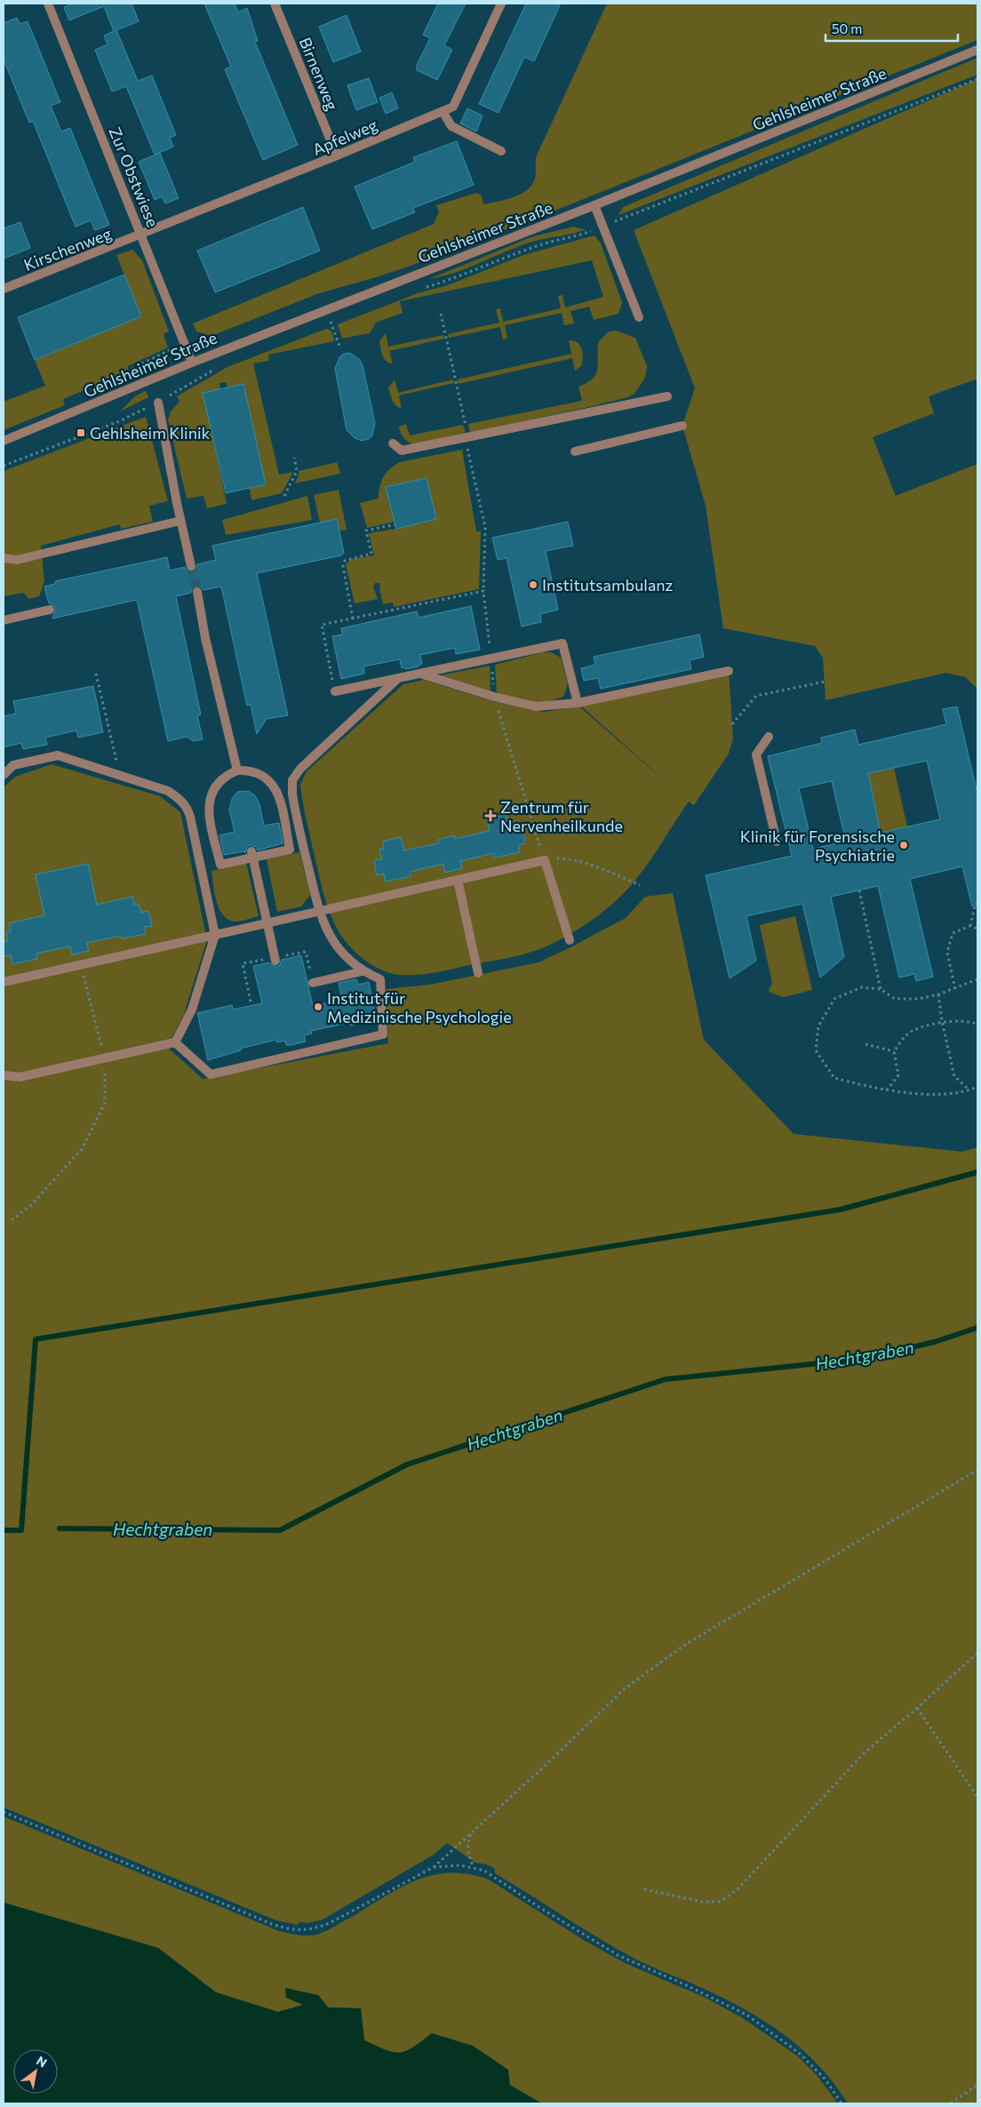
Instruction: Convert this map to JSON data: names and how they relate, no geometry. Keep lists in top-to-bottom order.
{
  "streets": {
    "street": [
      "Birnenweg",
      "Gehlsheimer Straße",
      "Apfelweg",
      "Zur Obstwiese",
      "Kirschenweg"
    ]
  },
  "crossings": [
    ["Birnenweg", "Apfelweg"],
    ["Gehlsheimer Straße", "Zur Obstwiese"],
    ["Apfelweg", "Zur Obstwiese"],
    ["Apfelweg", "Kirschenweg"],
    ["Zur Obstwiese", "Kirschenweg"]
  ],
  "water": ["Hechtgraben"],
  "places": {
    "transit": ["Gehlsheim Klinik"],
    "other": ["Institutsambulanz", "Klinik für Forensische Psychiatrie", "Institut für Medizinische Psychologie"],
    "health": ["Zentrum für Nervenheilkunde"]
  },
  "scale_bar": "50 m",
  "north": "top right"
}
